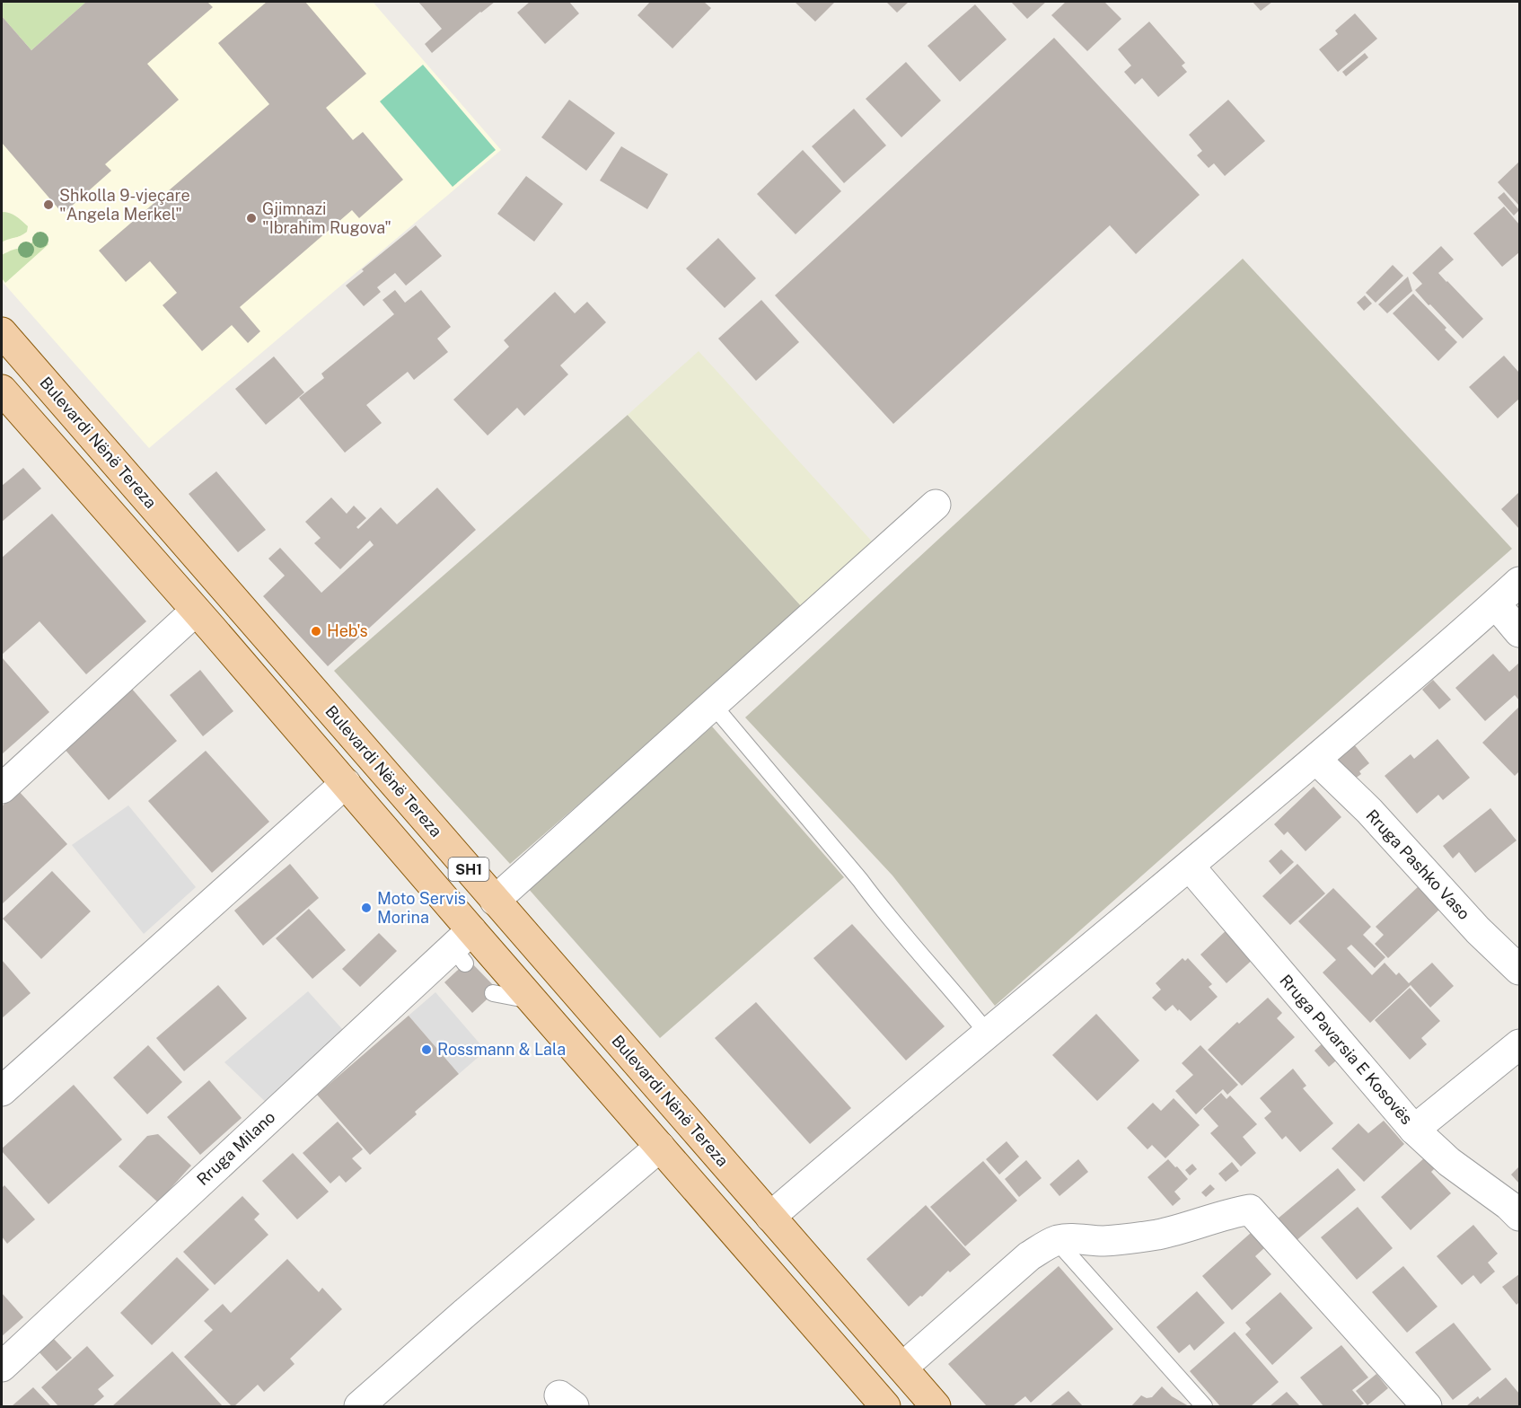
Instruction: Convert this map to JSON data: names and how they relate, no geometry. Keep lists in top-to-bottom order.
{
  "streets": {
    "main road": ["Bulevardi Nënë Tereza", "SH1"],
    "street": ["Rruga Pashko Vaso", "Rruga Pavarsia E Kosovës", "Rruga Milano"]
  },
  "crossings": [
    ["SH1", "Rruga Milano"]
  ],
  "places": [
    "Shkolla 9-vjeçare \"Angela Merkel\"",
    "Gjimnazi \"Ibrahim Rugova\"",
    "Heb's",
    "Moto Servis Morina",
    "Rossmann & Lala"
  ]
}
